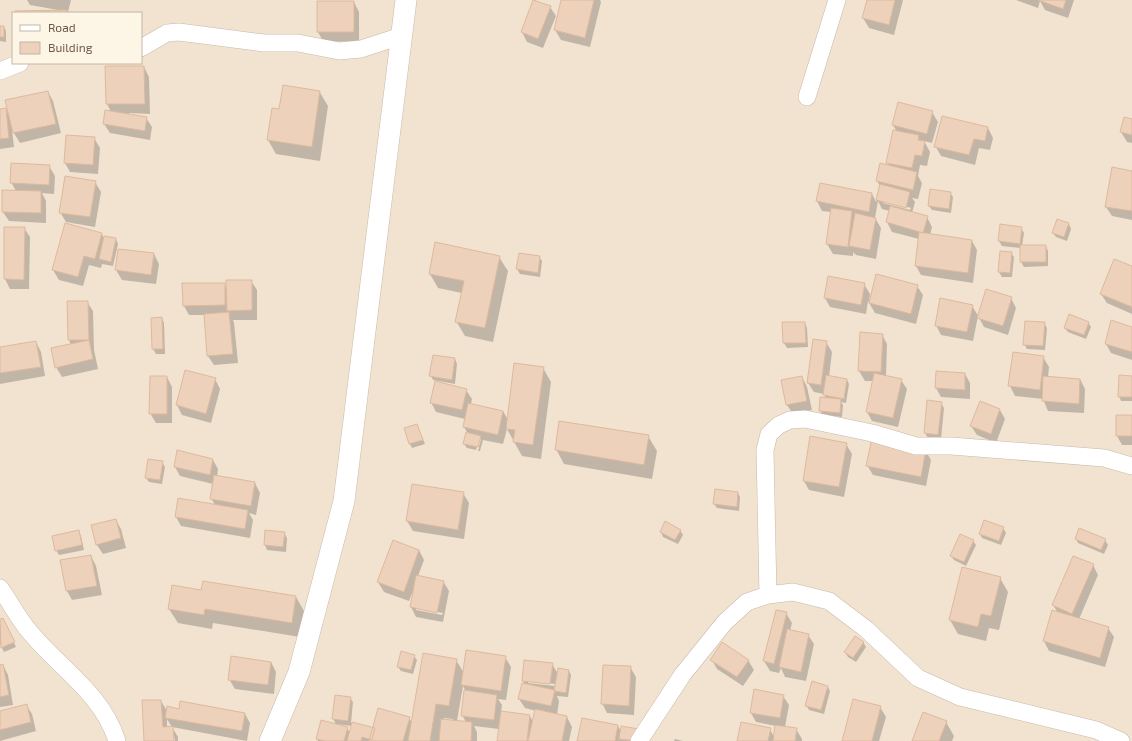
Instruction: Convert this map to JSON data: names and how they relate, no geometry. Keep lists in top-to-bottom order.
{
  "legend": ["Road", "Building"]
}
